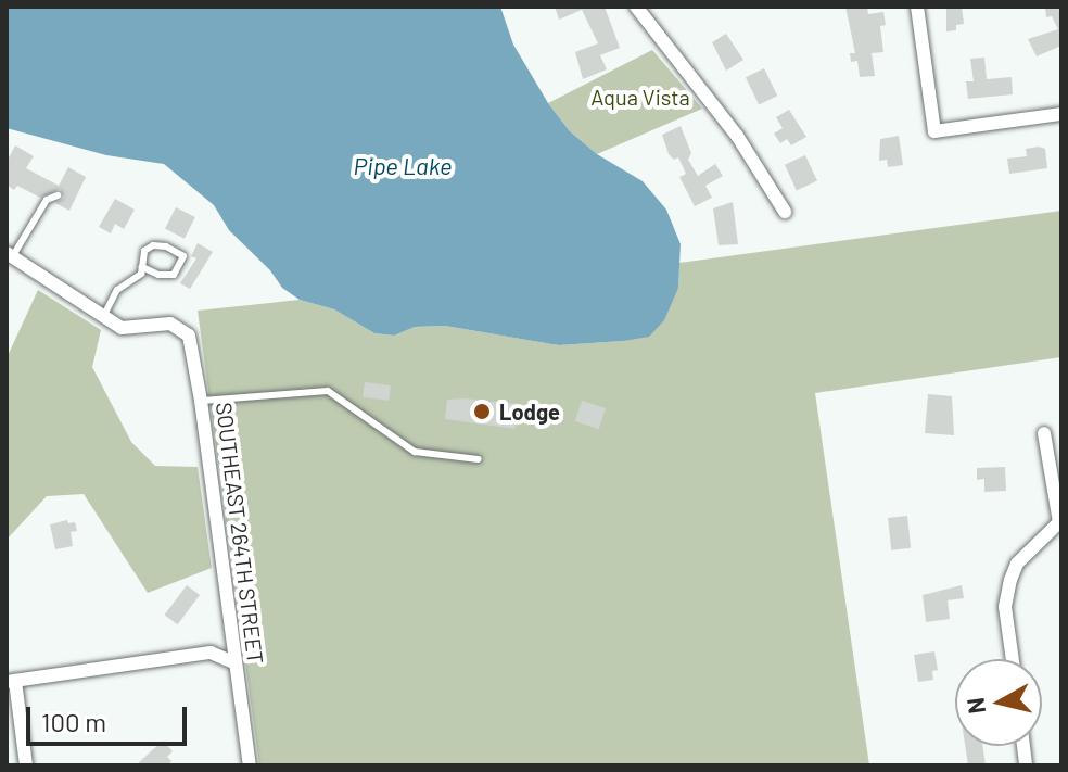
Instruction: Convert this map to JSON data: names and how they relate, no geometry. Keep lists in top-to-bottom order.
{
  "streets": {
    "street": ["SOUTHEAST 264TH STREET"]
  },
  "water": ["Pipe Lake"],
  "parks": ["Aqua Vista"],
  "places": ["Lodge"],
  "scale_bar": "100 m",
  "north": "left"
}
